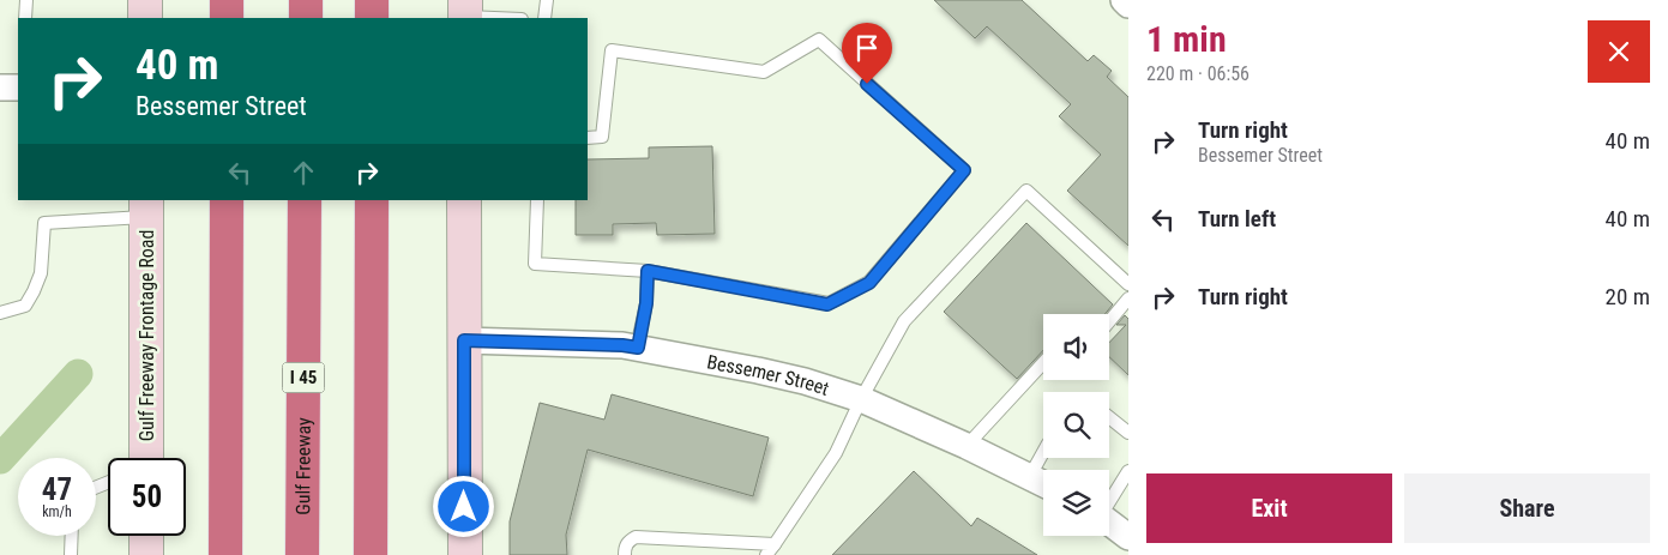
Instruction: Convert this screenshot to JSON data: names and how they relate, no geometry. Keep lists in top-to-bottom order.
{
  "streets": {
    "highway": ["I 45", "Gulf Freeway"],
    "main road": ["Gulf Freeway Frontage Road"],
    "street": ["Bessemer Street"]
  },
  "page": {
    "heading": ["1 min", "220 m · 06:56"],
    "turn": ["40 m", "Bessemer Street"],
    "list": [
      {
        "name": "Turn right",
        "note": "Bessemer Street",
        "value": "40 m"
      },
      {
        "name": "Turn left",
        "value": "40 m"
      },
      {
        "name": "Turn right",
        "value": "20 m"
      }
    ],
    "speed": "47 km/h",
    "limit": "50",
    "buttons": ["Exit", "Share"]
  }
}
